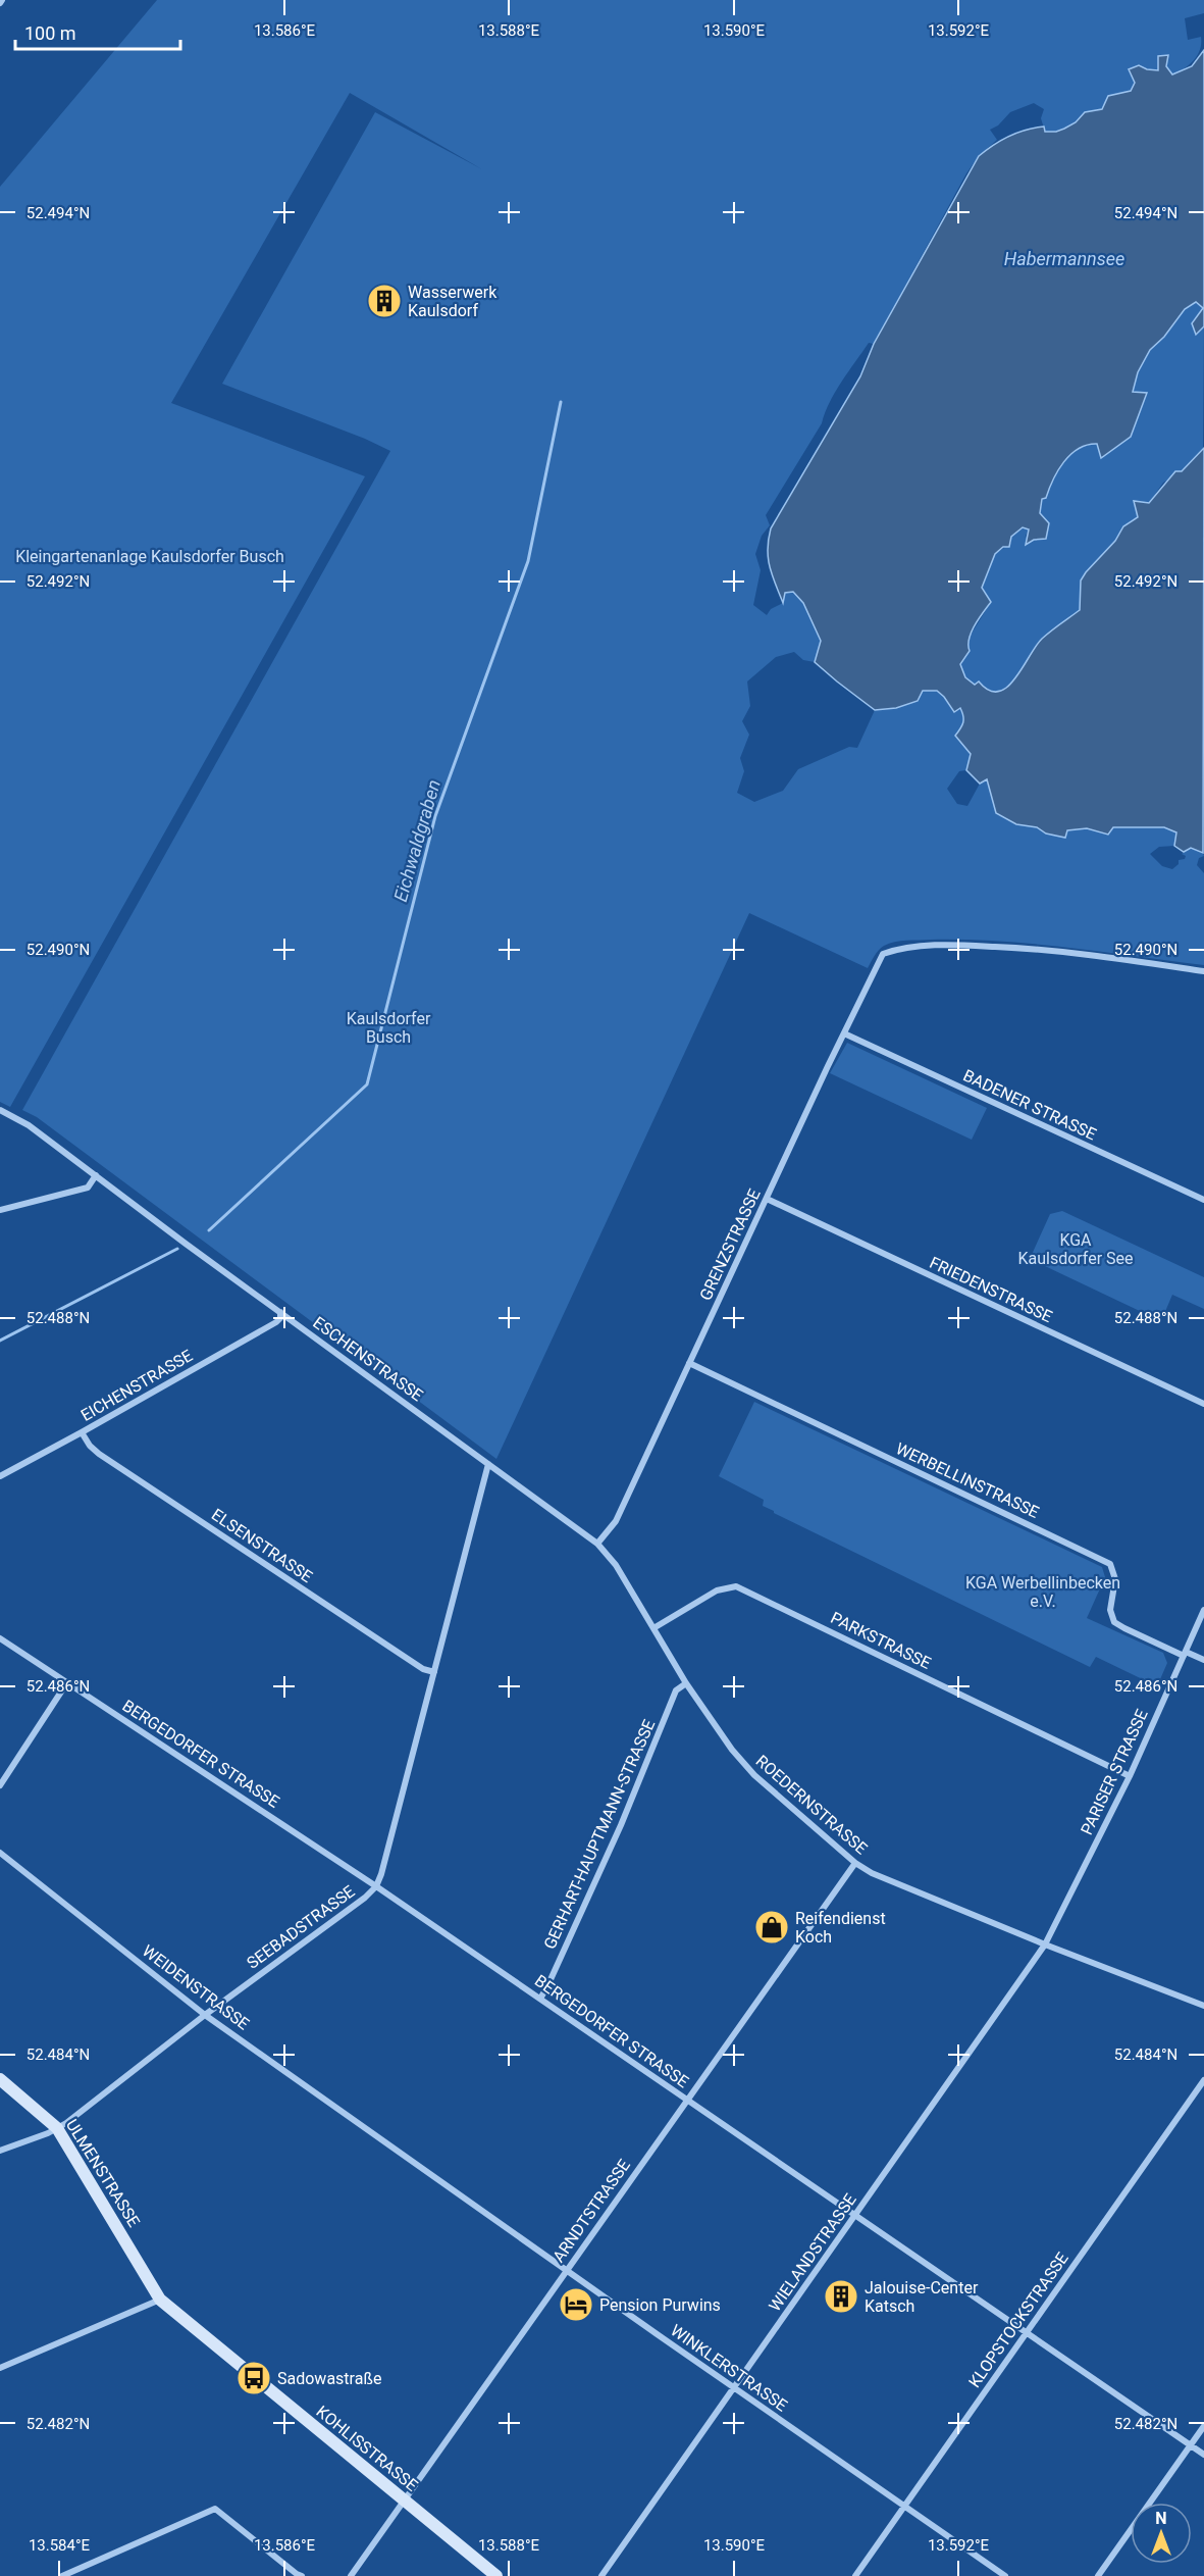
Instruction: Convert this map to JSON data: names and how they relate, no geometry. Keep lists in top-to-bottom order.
{
  "streets": {
    "street": [
      "BADENER STRASSE",
      "GRENZSTRASSE",
      "FRIEDENSTRASSE",
      "ESCHENSTRASSE",
      "EICHENSTRASSE",
      "WERBELLINSTRASSE",
      "ELSENSTRASSE",
      "PARKSTRASSE",
      "BERGEDORFER STRASSE",
      "PARISER STRASSE",
      "ROEDERNSTRASSE",
      "GERHART-HAUPTMANN-STRASSE",
      "SEEBADSTRASSE",
      "WEIDENSTRASSE",
      "ULMENSTRASSE",
      "ARNDTSTRASSE",
      "WIELANDSTRASSE",
      "KLOPSTOCKSTRASSE",
      "WINKLERSTRASSE",
      "KOHLISSTRASSE"
    ]
  },
  "crossings": [
    ["BADENER STRASSE", "GRENZSTRASSE"],
    ["GRENZSTRASSE", "FRIEDENSTRASSE"],
    ["GRENZSTRASSE", "ESCHENSTRASSE"],
    ["GRENZSTRASSE", "WERBELLINSTRASSE"],
    ["ESCHENSTRASSE", "EICHENSTRASSE"],
    ["ESCHENSTRASSE", "ROEDERNSTRASSE"],
    ["ESCHENSTRASSE", "SEEBADSTRASSE"],
    ["EICHENSTRASSE", "ELSENSTRASSE"],
    ["WERBELLINSTRASSE", "PARISER STRASSE"],
    ["ELSENSTRASSE", "SEEBADSTRASSE"],
    ["PARKSTRASSE", "PARISER STRASSE"],
    ["PARKSTRASSE", "ROEDERNSTRASSE"],
    ["BERGEDORFER STRASSE", "GERHART-HAUPTMANN-STRASSE"],
    ["BERGEDORFER STRASSE", "SEEBADSTRASSE"],
    ["BERGEDORFER STRASSE", "ARNDTSTRASSE"],
    ["BERGEDORFER STRASSE", "WIELANDSTRASSE"],
    ["BERGEDORFER STRASSE", "KLOPSTOCKSTRASSE"],
    ["PARISER STRASSE", "ROEDERNSTRASSE"],
    ["PARISER STRASSE", "WIELANDSTRASSE"],
    ["ROEDERNSTRASSE", "GERHART-HAUPTMANN-STRASSE"],
    ["ROEDERNSTRASSE", "ARNDTSTRASSE"],
    ["ROEDERNSTRASSE", "WIELANDSTRASSE"],
    ["SEEBADSTRASSE", "WEIDENSTRASSE"],
    ["SEEBADSTRASSE", "ULMENSTRASSE"],
    ["WEIDENSTRASSE", "WINKLERSTRASSE"],
    ["ULMENSTRASSE", "KOHLISSTRASSE"],
    ["ARNDTSTRASSE", "WINKLERSTRASSE"],
    ["ARNDTSTRASSE", "KOHLISSTRASSE"],
    ["WIELANDSTRASSE", "WINKLERSTRASSE"],
    ["KLOPSTOCKSTRASSE", "WINKLERSTRASSE"]
  ],
  "water": ["Habermannsee", "Eichwaldgraben"],
  "parks": [
    "Kleingartenanlage Kaulsdorfer Busch",
    "Kaulsdorfer Busch",
    "KGA Kaulsdorfer See",
    "KGA Werbellinbecken e.V."
  ],
  "places": {
    "building": ["Wasserwerk Kaulsdorf", "Jalouise-Center Katsch"],
    "shop": ["Reifendienst Koch"],
    "hotel": ["Pension Purwins"],
    "bus stop": ["Sadowastraße"]
  },
  "scale_bar": "100 m",
  "north": "top",
  "coordinates": [
    "13.586°E",
    "13.588°E",
    "13.590°E",
    "13.592°E",
    "52.494°N",
    "52.492°N",
    "52.490°N",
    "52.488°N",
    "52.486°N",
    "52.484°N",
    "52.482°N",
    "13.584°E"
  ]
}
